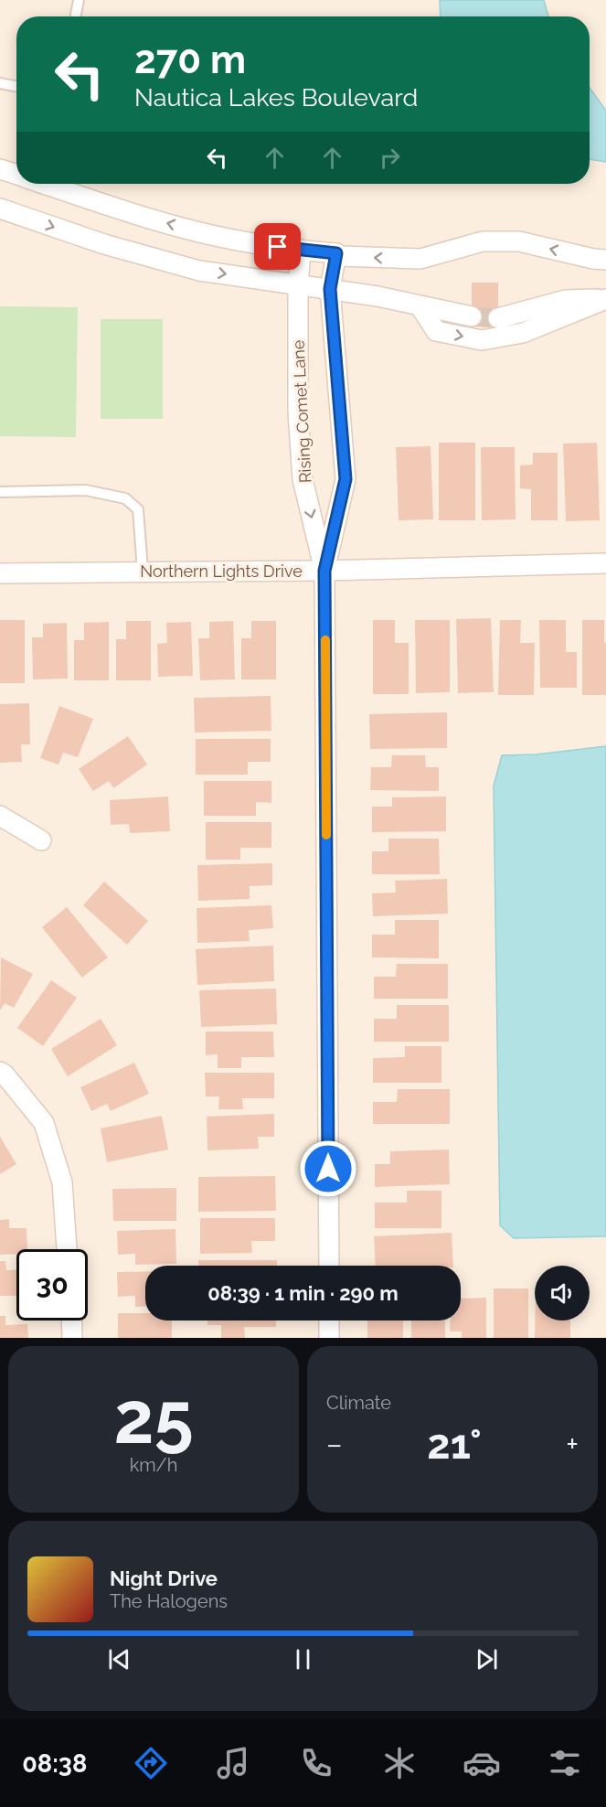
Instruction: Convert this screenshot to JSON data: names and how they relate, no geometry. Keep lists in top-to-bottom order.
{
  "streets": {
    "street": ["Rising Comet Lane", "Northern Lights Drive"]
  },
  "crossings": [
    ["Rising Comet Lane", "Northern Lights Drive"]
  ],
  "page": {
    "turn": ["270 m", "Nautica Lakes Boulevard"],
    "limit": "30",
    "trip": "08:39 · 1 min · 290 m",
    "tile": [
      ["25", "km/h"],
      "Climate"
    ],
    "heat": ["−", "21°", "+"],
    "song": ["Night Drive", "The Halogens"],
    "tabs": "08:38"
  }
}
